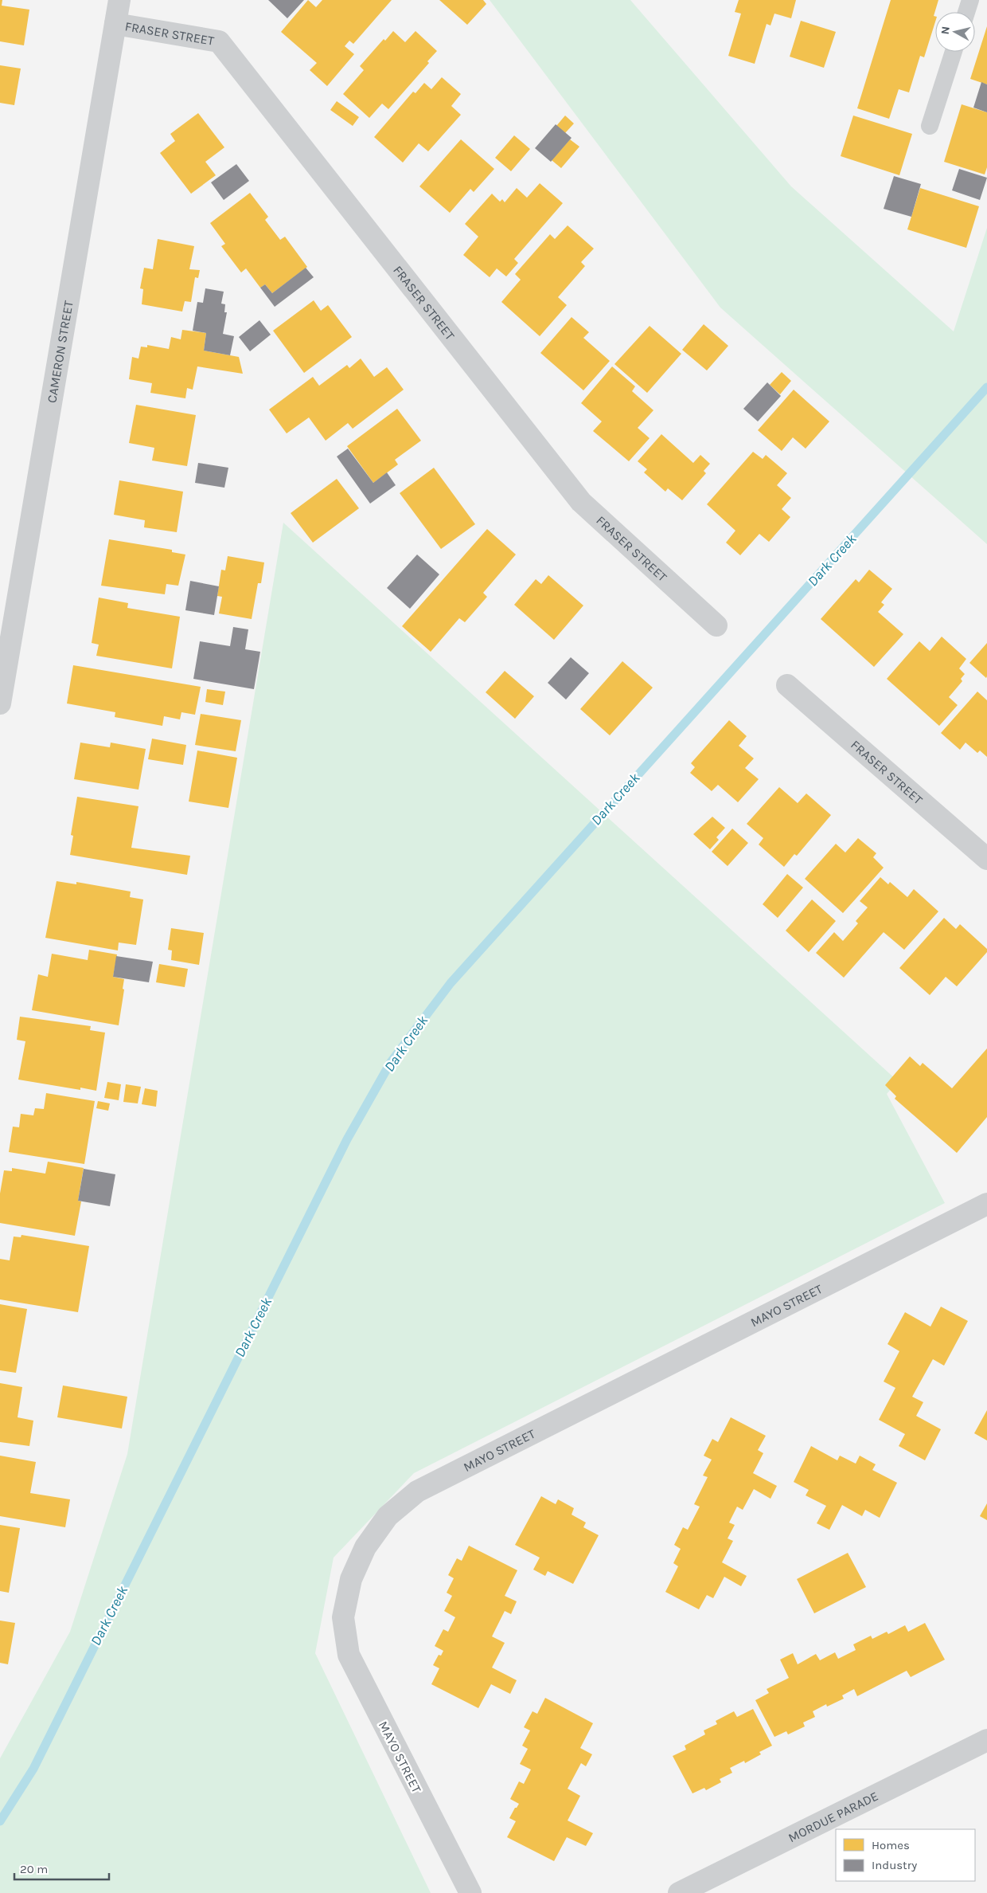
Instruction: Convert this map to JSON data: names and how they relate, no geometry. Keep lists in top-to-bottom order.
{
  "streets": {
    "street": [
      "FRASER STREET",
      "CAMERON STREET",
      "MAYO STREET",
      "MORDUE PARADE"
    ]
  },
  "crossings": [
    ["FRASER STREET", "CAMERON STREET"]
  ],
  "water": ["Dark Creek"],
  "legend": ["Homes", "Industry"],
  "scale_bar": "20 m",
  "north": "left"
}
